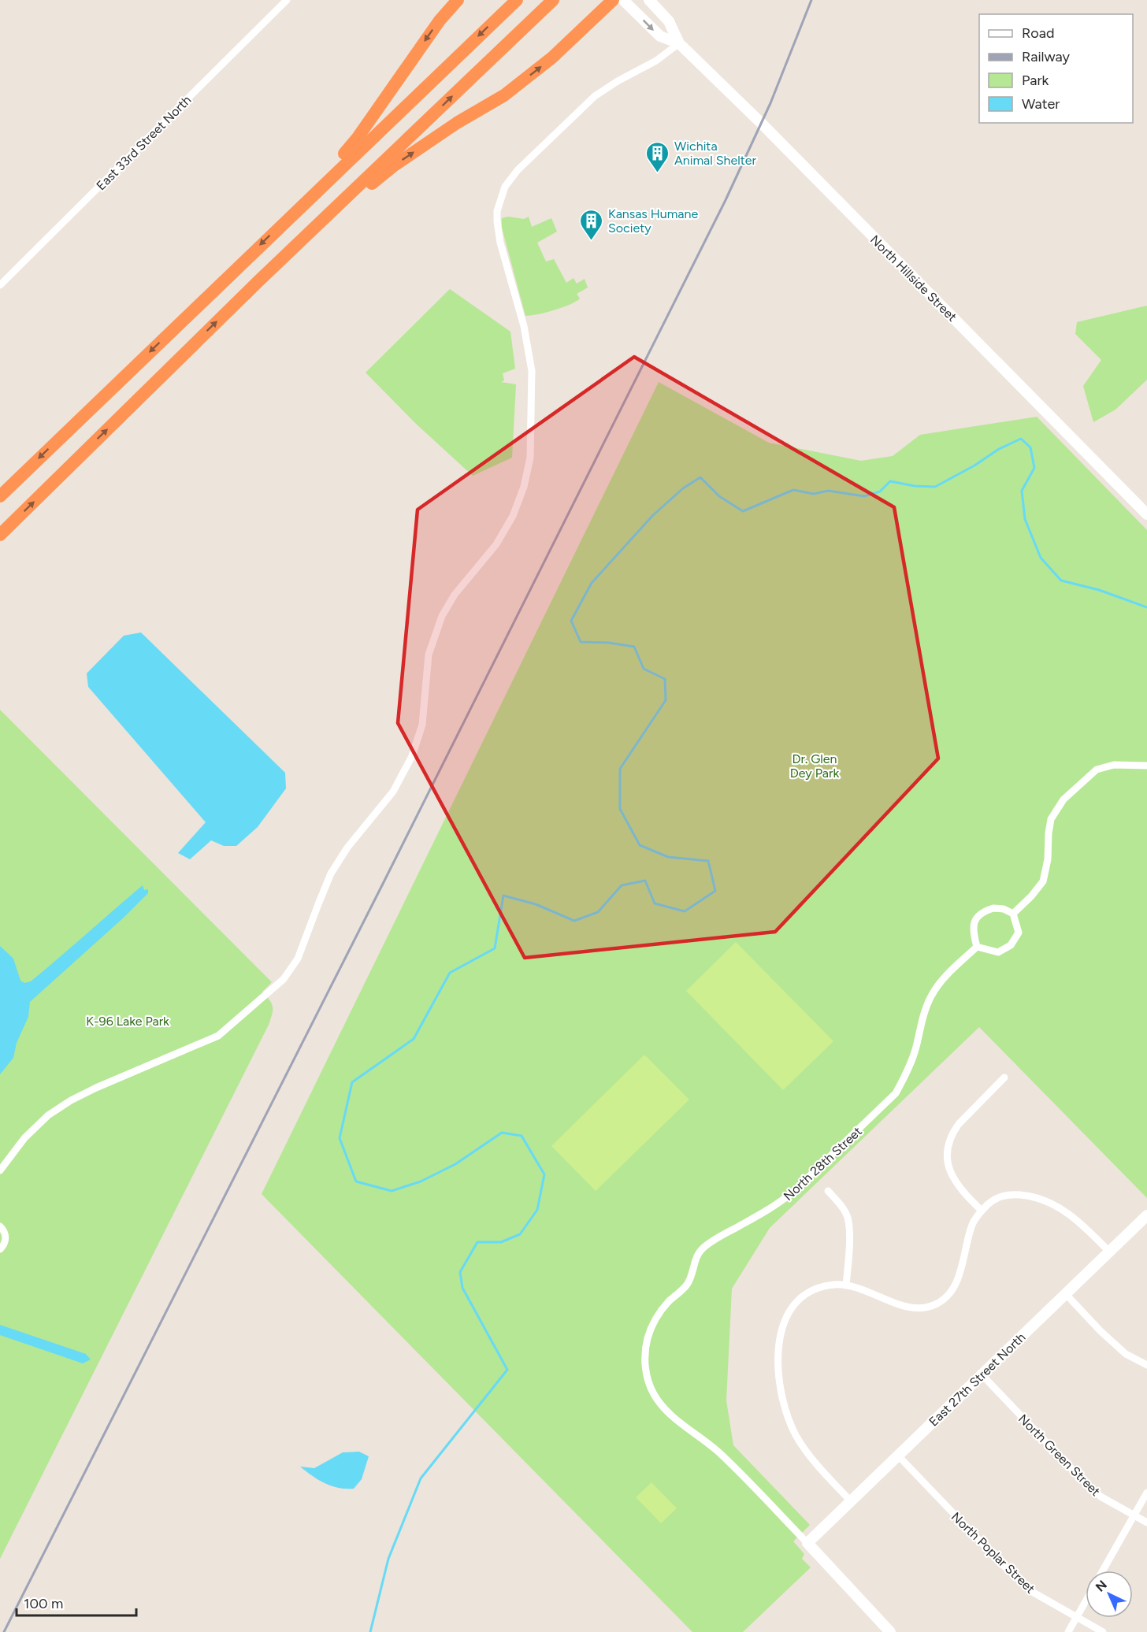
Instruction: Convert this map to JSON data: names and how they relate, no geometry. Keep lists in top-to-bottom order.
{
  "streets": {
    "main road": ["North Hillside Street", "East 27th Street North"],
    "street": [
      "East 33rd Street North",
      "North 28th Street",
      "North Green Street",
      "North Poplar Street"
    ]
  },
  "crossings": [
    ["North 28th Street", "East 27th Street North"],
    ["East 27th Street North", "North Green Street"],
    ["East 27th Street North", "North Poplar Street"]
  ],
  "parks": ["Dr. Glen Dey Park", "K-96 Lake Park"],
  "places": {
    "building": ["Wichita Animal Shelter", "Kansas Humane Society"]
  },
  "legend": [
    "Road",
    "Railway",
    "Park",
    "Water"
  ],
  "scale_bar": "100 m",
  "north": "top left"
}
